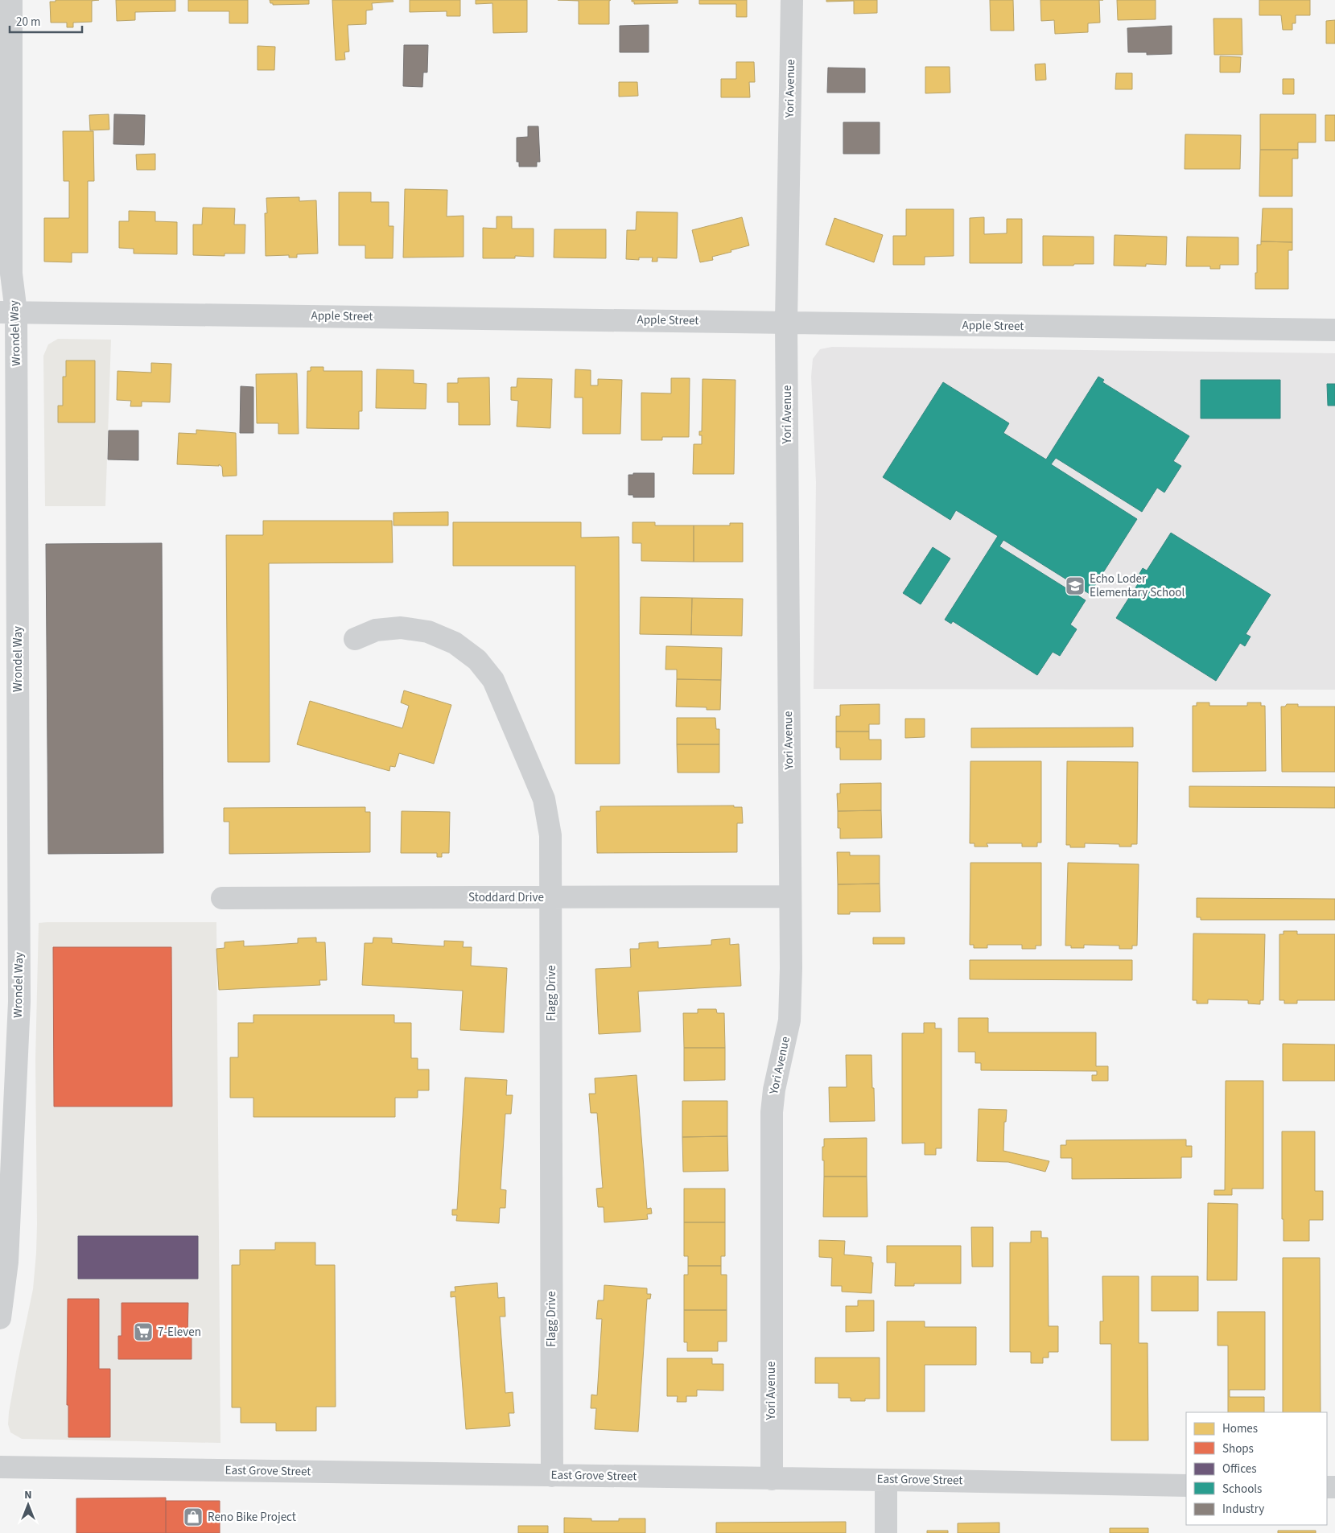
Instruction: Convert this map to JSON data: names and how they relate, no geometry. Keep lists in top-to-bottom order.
{
  "streets": {
    "street": [
      "Yori Avenue",
      "Apple Street",
      "Wrondel Way",
      "Stoddard Drive",
      "Flagg Drive",
      "East Grove Street"
    ]
  },
  "crossings": [
    ["Yori Avenue", "Apple Street"],
    ["Yori Avenue", "Stoddard Drive"],
    ["Yori Avenue", "East Grove Street"],
    ["Apple Street", "Wrondel Way"],
    ["Stoddard Drive", "Flagg Drive"],
    ["Flagg Drive", "East Grove Street"]
  ],
  "places": {
    "school or university": ["Echo Loder Elementary School"],
    "supermarket": ["7-Eleven"],
    "shop": ["Reno Bike Project"]
  },
  "legend": [
    "Homes",
    "Shops",
    "Offices",
    "Schools",
    "Industry"
  ],
  "scale_bar": "20 m",
  "north": "top"
}
